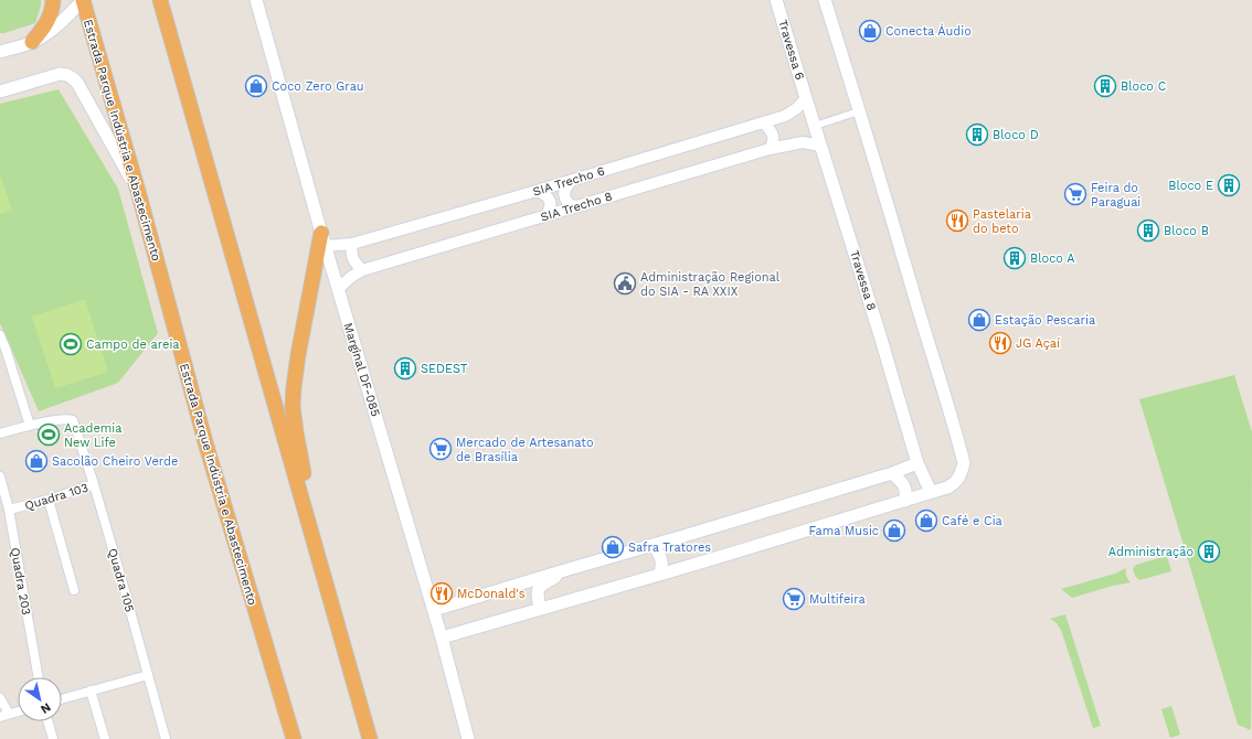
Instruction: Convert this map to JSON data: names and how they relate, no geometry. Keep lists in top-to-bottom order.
{
  "streets": {
    "highway": ["Estrada Parque Indústria e Abastecimento"],
    "main road": ["Travessa 6", "Travessa 8", "Marginal DF-085"],
    "street": [
      "SIA Trecho 6",
      "SIA Trecho 8",
      "Quadra 103",
      "Quadra 105",
      "Quadra 203"
    ]
  },
  "crossings": [
    ["Travessa 6", "SIA Trecho 6"],
    ["Travessa 6", "Travessa 8"],
    ["SIA Trecho 6", "Travessa 8"],
    ["SIA Trecho 6", "Marginal DF-085"],
    ["SIA Trecho 8", "Travessa 8"],
    ["SIA Trecho 8", "Marginal DF-085"],
    ["Quadra 103", "Quadra 105"],
    ["Quadra 103", "Quadra 203"]
  ],
  "places": {
    "shop": [
      "Conecta Áudio",
      "Coco Zero Grau",
      "Estação Pescaria",
      "Sacolão Cheiro Verde",
      "Café e Cia",
      "Fama Music",
      "Safra Tratores"
    ],
    "building": [
      "Bloco C",
      "Bloco D",
      "Bloco E",
      "Bloco B",
      "Bloco A",
      "SEDEST",
      "Administração"
    ],
    "supermarket": ["Feira do Paraguai", "Mercado de Artesanato de Brasília", "Multifeira"],
    "restaurant": ["Pastelaria do beto", "JG Açaí", "McDonald's"],
    "public building": ["Administração Regional do SIA - RA XXIX"],
    "sports": ["Campo de areia", "Academia New Life"]
  },
  "north": "bottom right"
}
